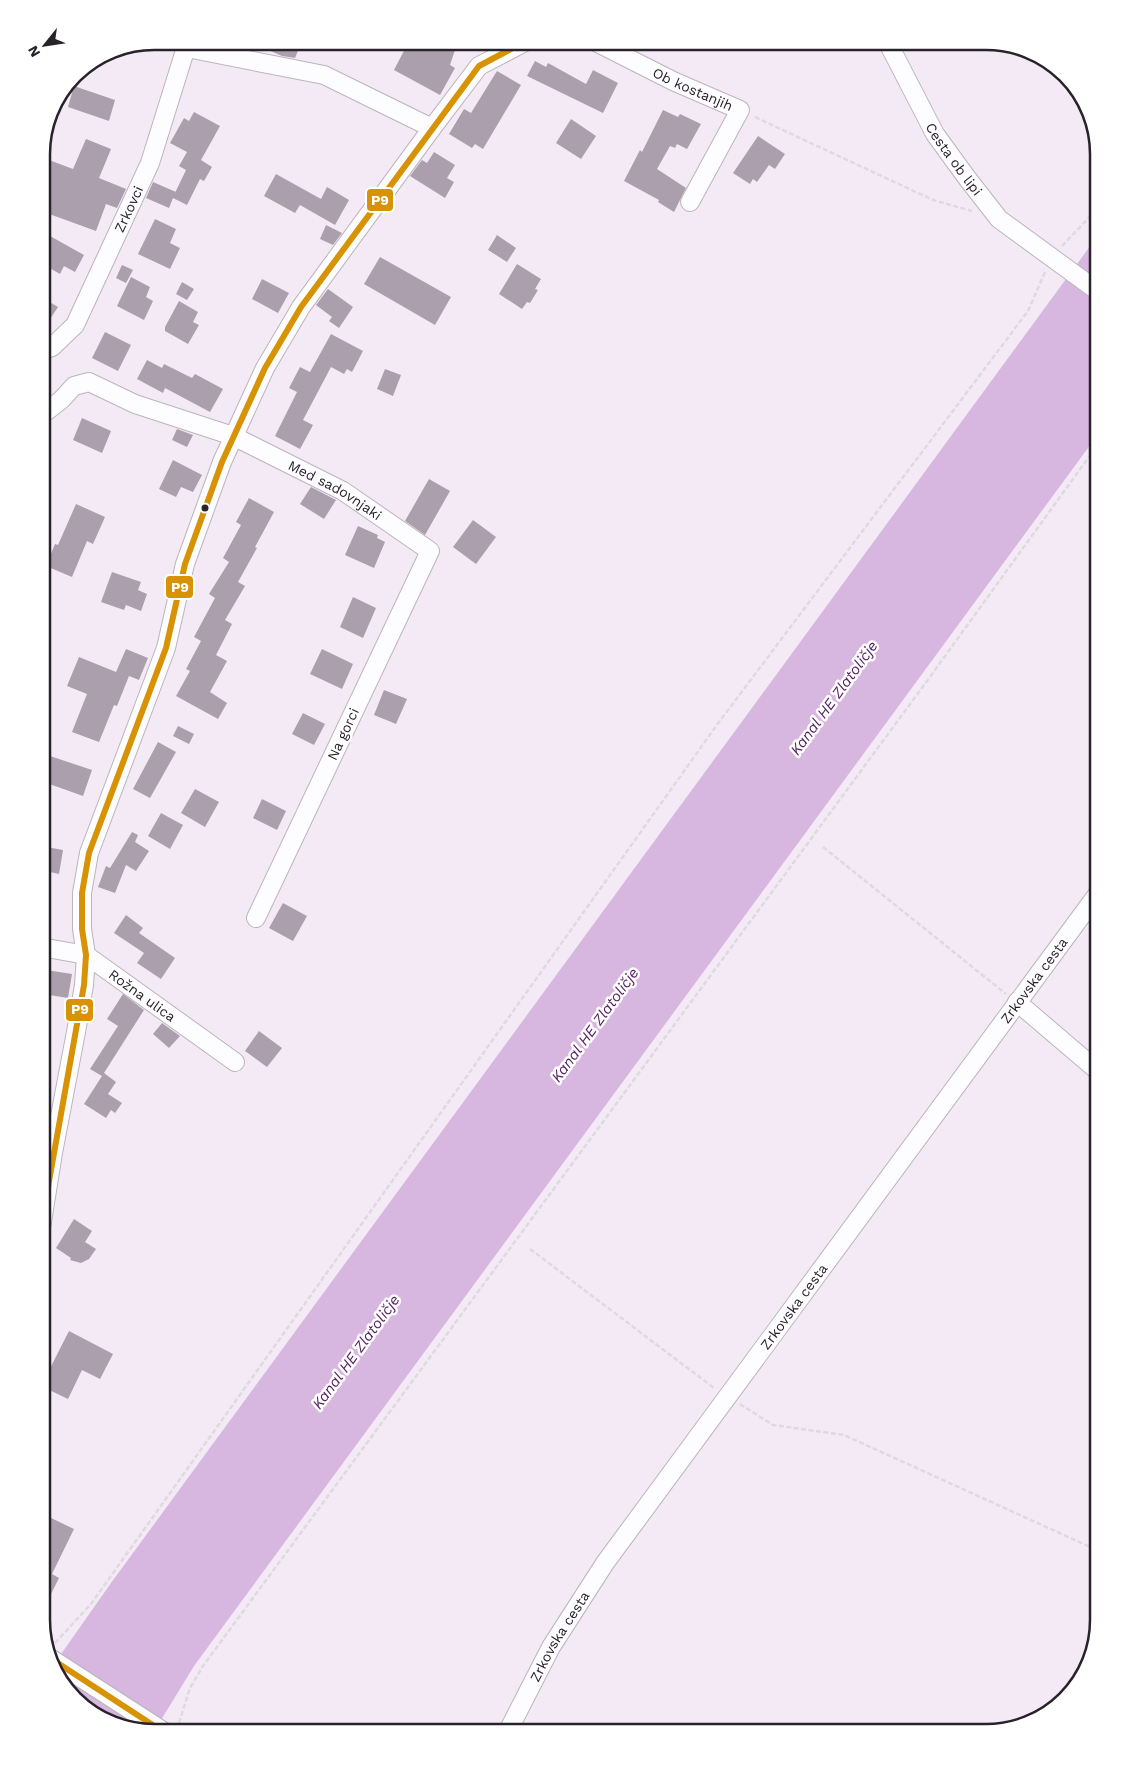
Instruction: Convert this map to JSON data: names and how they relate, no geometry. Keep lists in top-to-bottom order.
{
  "streets": {
    "street": [
      "Ob kostanjih",
      "Cesta ob lipi",
      "Zrkovci",
      "Med sadovnjaki",
      "Na gorci",
      "Zrkovska cesta",
      "Rožna ulica"
    ]
  },
  "crossings": [
    ["Med sadovnjaki", "Na gorci"]
  ],
  "water": ["Kanal HE Zlatoličje"],
  "lines": ["transit line P9"],
  "north": "bottom left"
}
